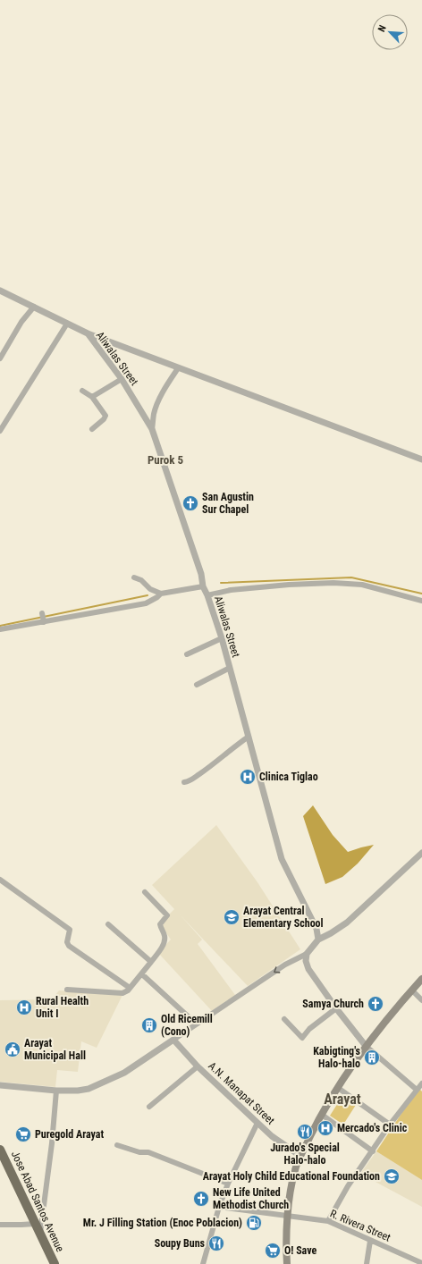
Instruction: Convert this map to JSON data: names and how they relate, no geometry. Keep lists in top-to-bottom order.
{
  "streets": {
    "highway": ["Jose Abad Santos Avenue"],
    "street": ["Aliwalas Street", "A.N. Manapat Street", "R. Rivera Street"]
  },
  "districts": ["Purok 5", "Arayat"],
  "places": {
    "church": ["San Agustin Sur Chapel", "Samya Church", "New Life United Methodist Church"],
    "hospital": ["Clinica Tiglao", "Rural Health Unit I", "Mercado's Clinic"],
    "school or university": ["Arayat Central Elementary School", "Arayat Holy Child Educational Foundation"],
    "building": ["Old Ricemill (Cono)", "Kabigting's Halo-halo"],
    "public building": ["Arayat Municipal Hall"],
    "restaurant": ["Jurado's Special Halo-halo", "Soupy Buns"],
    "supermarket": ["Puregold Arayat", "O! Save"],
    "fuel station": ["Mr. J Filling Station (Enoc Poblacion)"]
  },
  "north": "top left"
}
